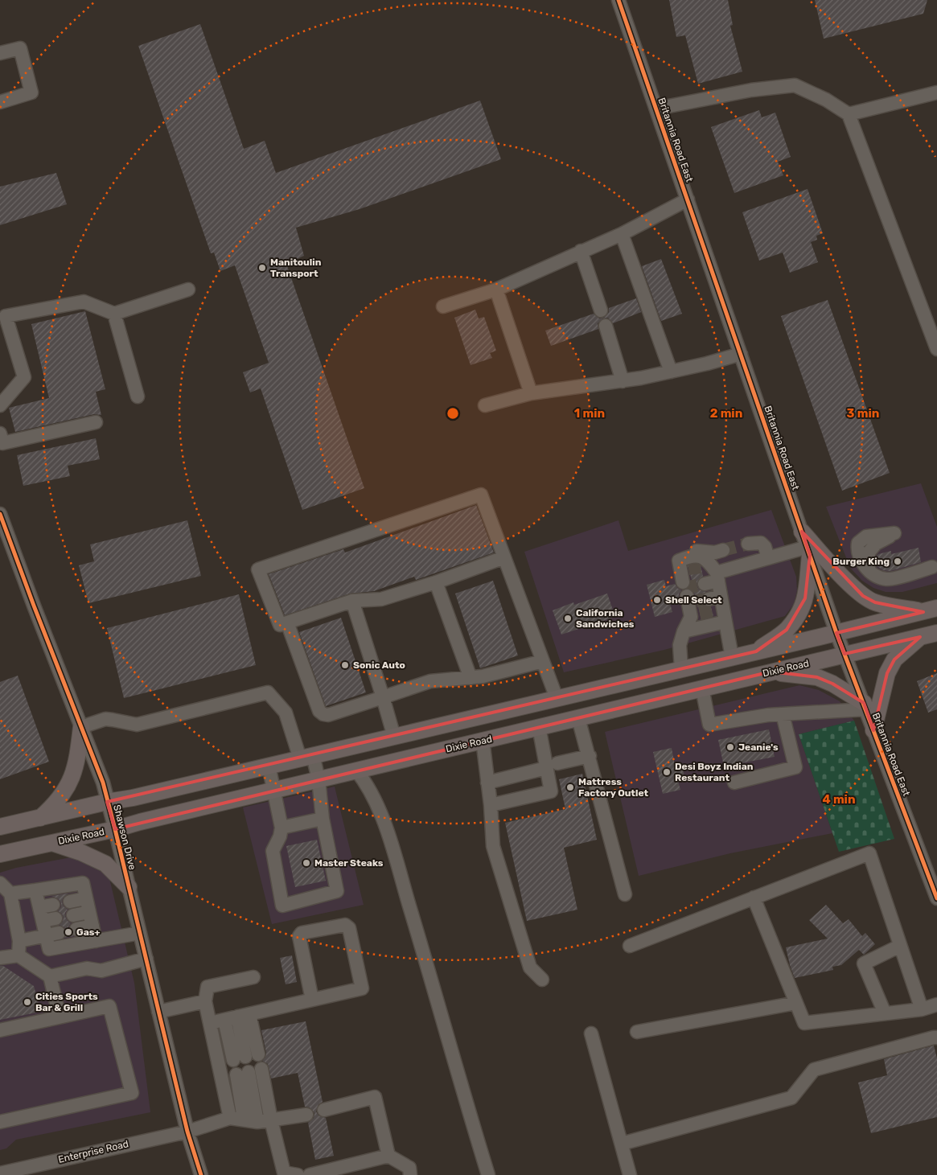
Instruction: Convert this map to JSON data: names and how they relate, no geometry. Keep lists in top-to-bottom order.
{
  "streets": {
    "main road": ["Dixie Road"],
    "street": ["Britannia Road East", "Shawson Drive", "Enterprise Road"]
  },
  "crossings": [
    ["Britannia Road East", "Dixie Road"],
    ["Dixie Road", "Shawson Drive"],
    ["Shawson Drive", "Enterprise Road"]
  ],
  "places": [
    "Manitoulin Transport",
    "Burger King",
    "Shell Select",
    "California Sandwiches",
    "Sonic Auto",
    "Jeanie's",
    "Desi Boyz Indian Restaurant",
    "Mattress Factory Outlet",
    "Master Steaks",
    "Gas+",
    "Cities Sports Bar & Grill"
  ],
  "rings": [
    "1 min",
    "2 min",
    "3 min",
    "4 min"
  ]
}
